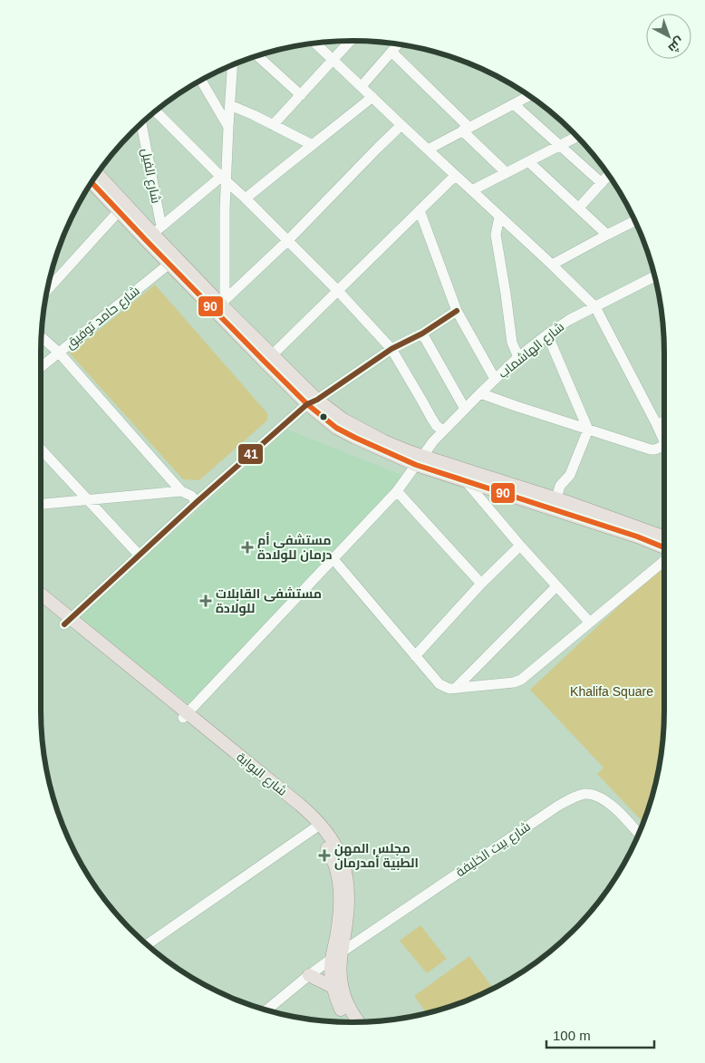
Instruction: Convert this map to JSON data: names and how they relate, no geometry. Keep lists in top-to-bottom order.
{
  "streets": {
    "main road": ["شارع البوابة"],
    "street": [
      "شارع الفيل",
      "شارع حامد توفيق",
      "شارع الهاشماب",
      "شارع بيت الخليفة"
    ]
  },
  "crossings": [
    ["شارع الهاشماب", "شارع البوابة"],
    ["شارع البوابة", "شارع بيت الخليفة"]
  ],
  "parks": ["Khalifa Square"],
  "places": {
    "health": ["مستشفى أم درمان للولادة", "مستشفى القابلات للولادة", "مجلس المهن الطبية أمدرمان"]
  },
  "lines": ["transit line 90", "transit line 41"],
  "scale_bar": "100 m",
  "north": "bottom right"
}
